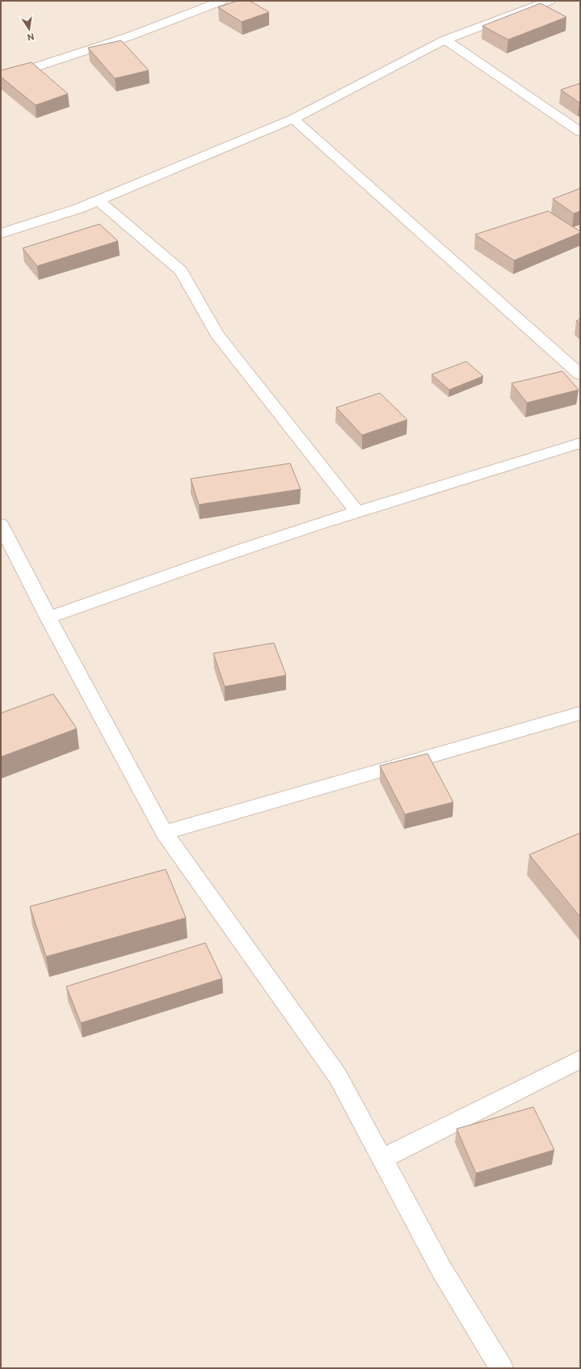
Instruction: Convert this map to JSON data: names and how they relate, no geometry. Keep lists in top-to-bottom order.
{
  "north": "bottom"
}
